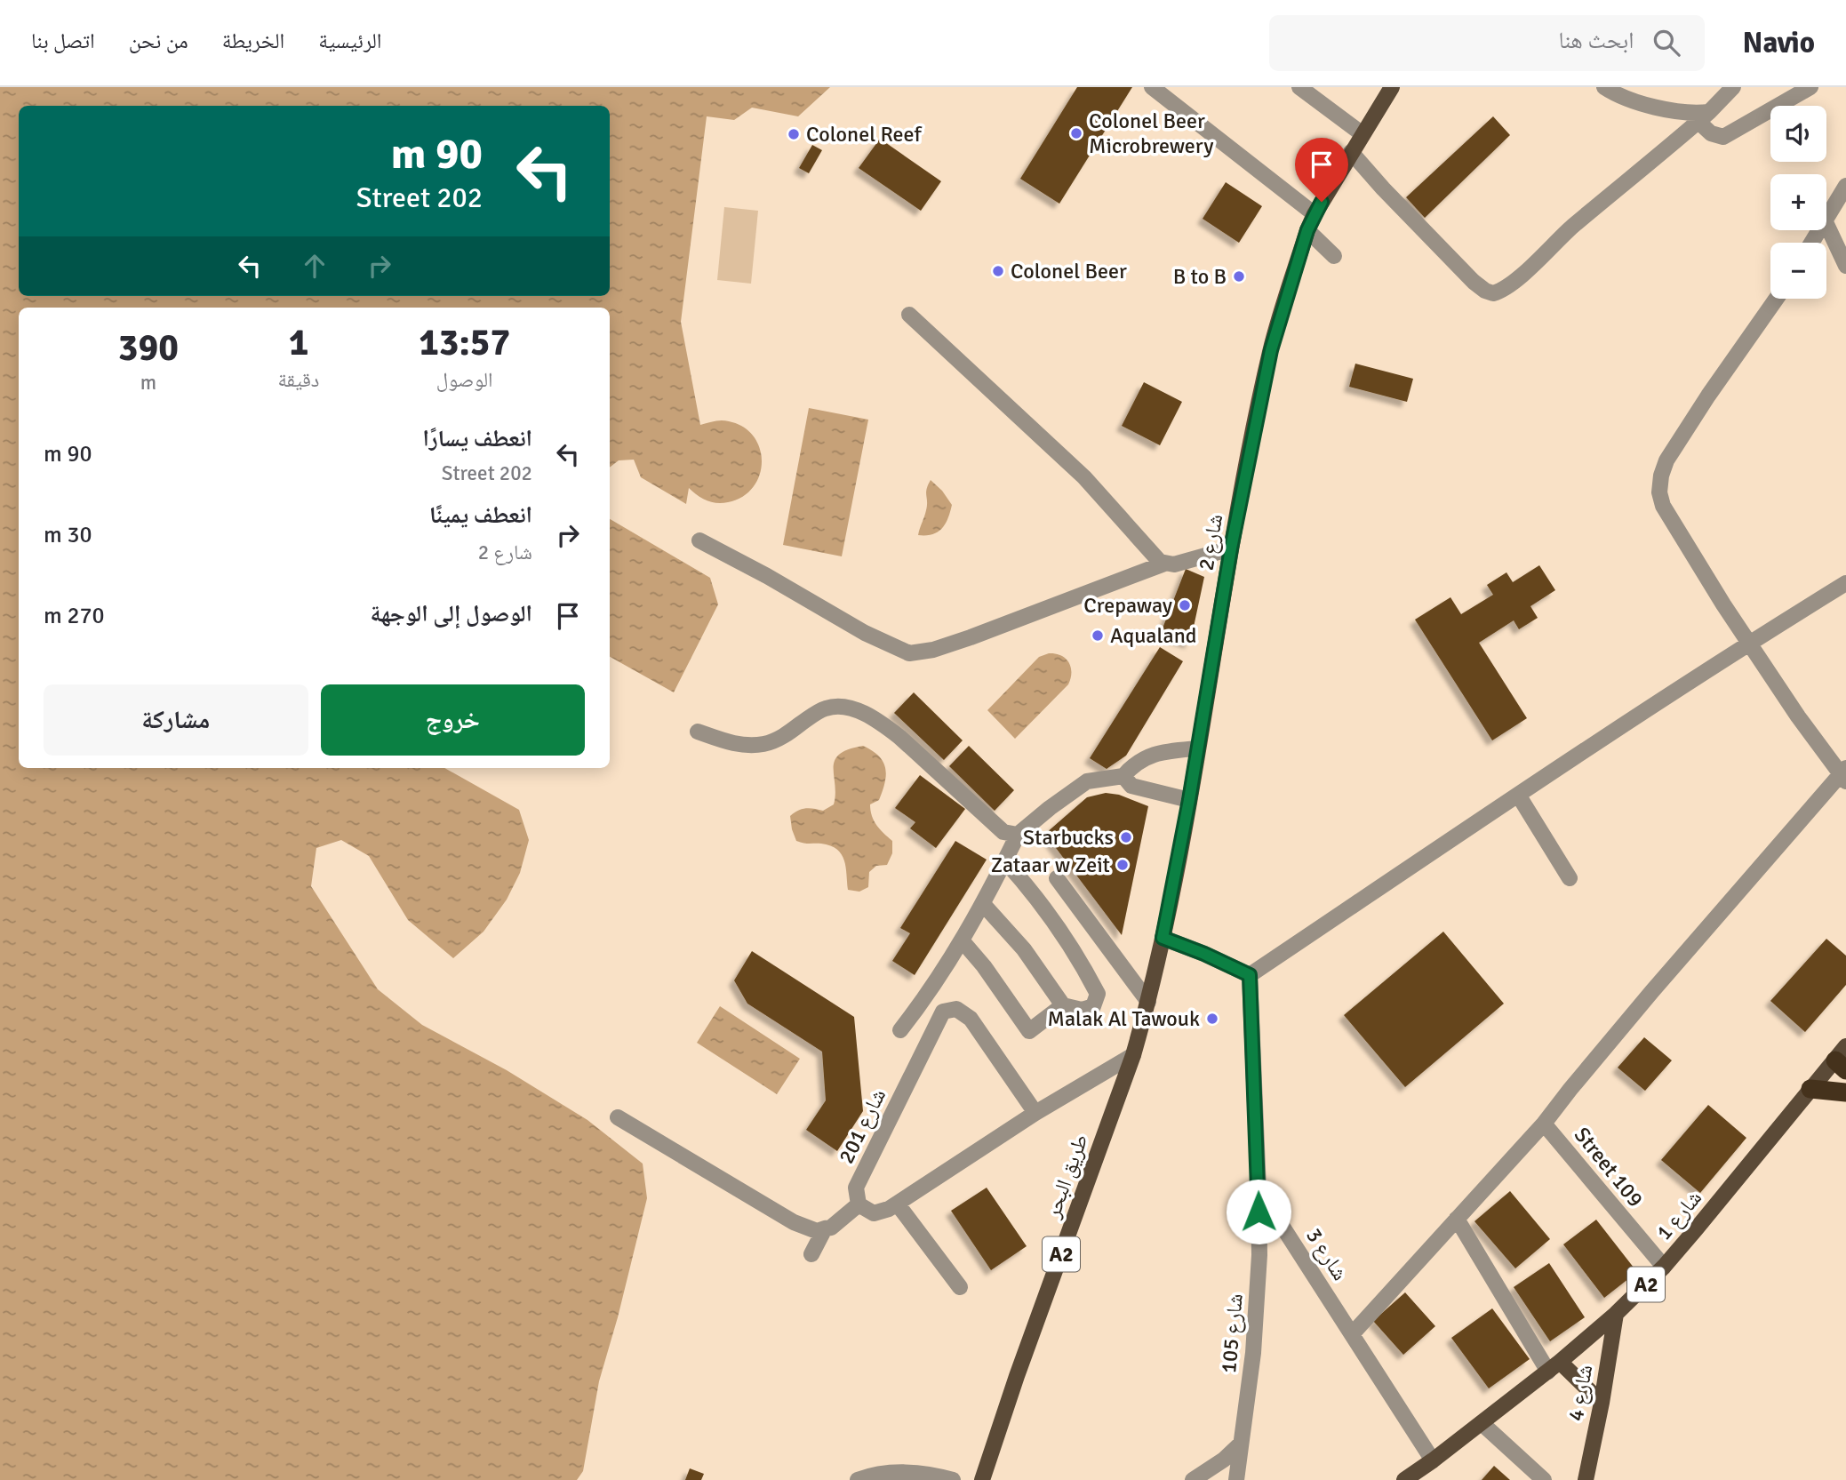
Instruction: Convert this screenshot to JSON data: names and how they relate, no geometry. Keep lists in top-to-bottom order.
{
  "streets": {
    "main road": [
      "شارع 2",
      "طريق البحر",
      "شارع 1",
      "A2",
      "شارع 4"
    ],
    "street": [
      "شارع 201",
      "Street 109",
      "شارع 3",
      "شارع 105"
    ]
  },
  "crossings": [
    ["شارع 2", "طريق البحر"],
    ["Street 109", "شارع 1"],
    ["شارع 1", "شارع 3"],
    ["شارع 1", "شارع 4"],
    ["شارع 3", "شارع 105"]
  ],
  "places": [
    "Colonel Beer Microbrewery",
    "Colonel Reef",
    "Colonel Beer",
    "B to B",
    "Crepaway",
    "Aqualand",
    "Starbucks",
    "Zataar w Zeit",
    "Malak Al Tawouk"
  ],
  "page": {
    "header": "Navio",
    "search": "ابحث هنا",
    "nav": [
      "الرئيسية",
      "الخريطة",
      "من نحن",
      "اتصل بنا"
    ],
    "map_buttons": ["+", "−"],
    "turn": ["90 m", "Street 202"],
    "eta": [
      "13:57",
      "الوصول",
      "1",
      "دقيقة",
      "390",
      "m"
    ],
    "list": [
      {
        "name": "انعطف يسارًا",
        "note": "Street 202",
        "value": "90 m"
      },
      {
        "name": "انعطف يمينًا",
        "note": "شارع 2",
        "value": "30 m"
      },
      {
        "name": "الوصول إلى الوجهة",
        "value": "270 m"
      }
    ],
    "buttons": ["خروج", "مشاركة"]
  }
}
